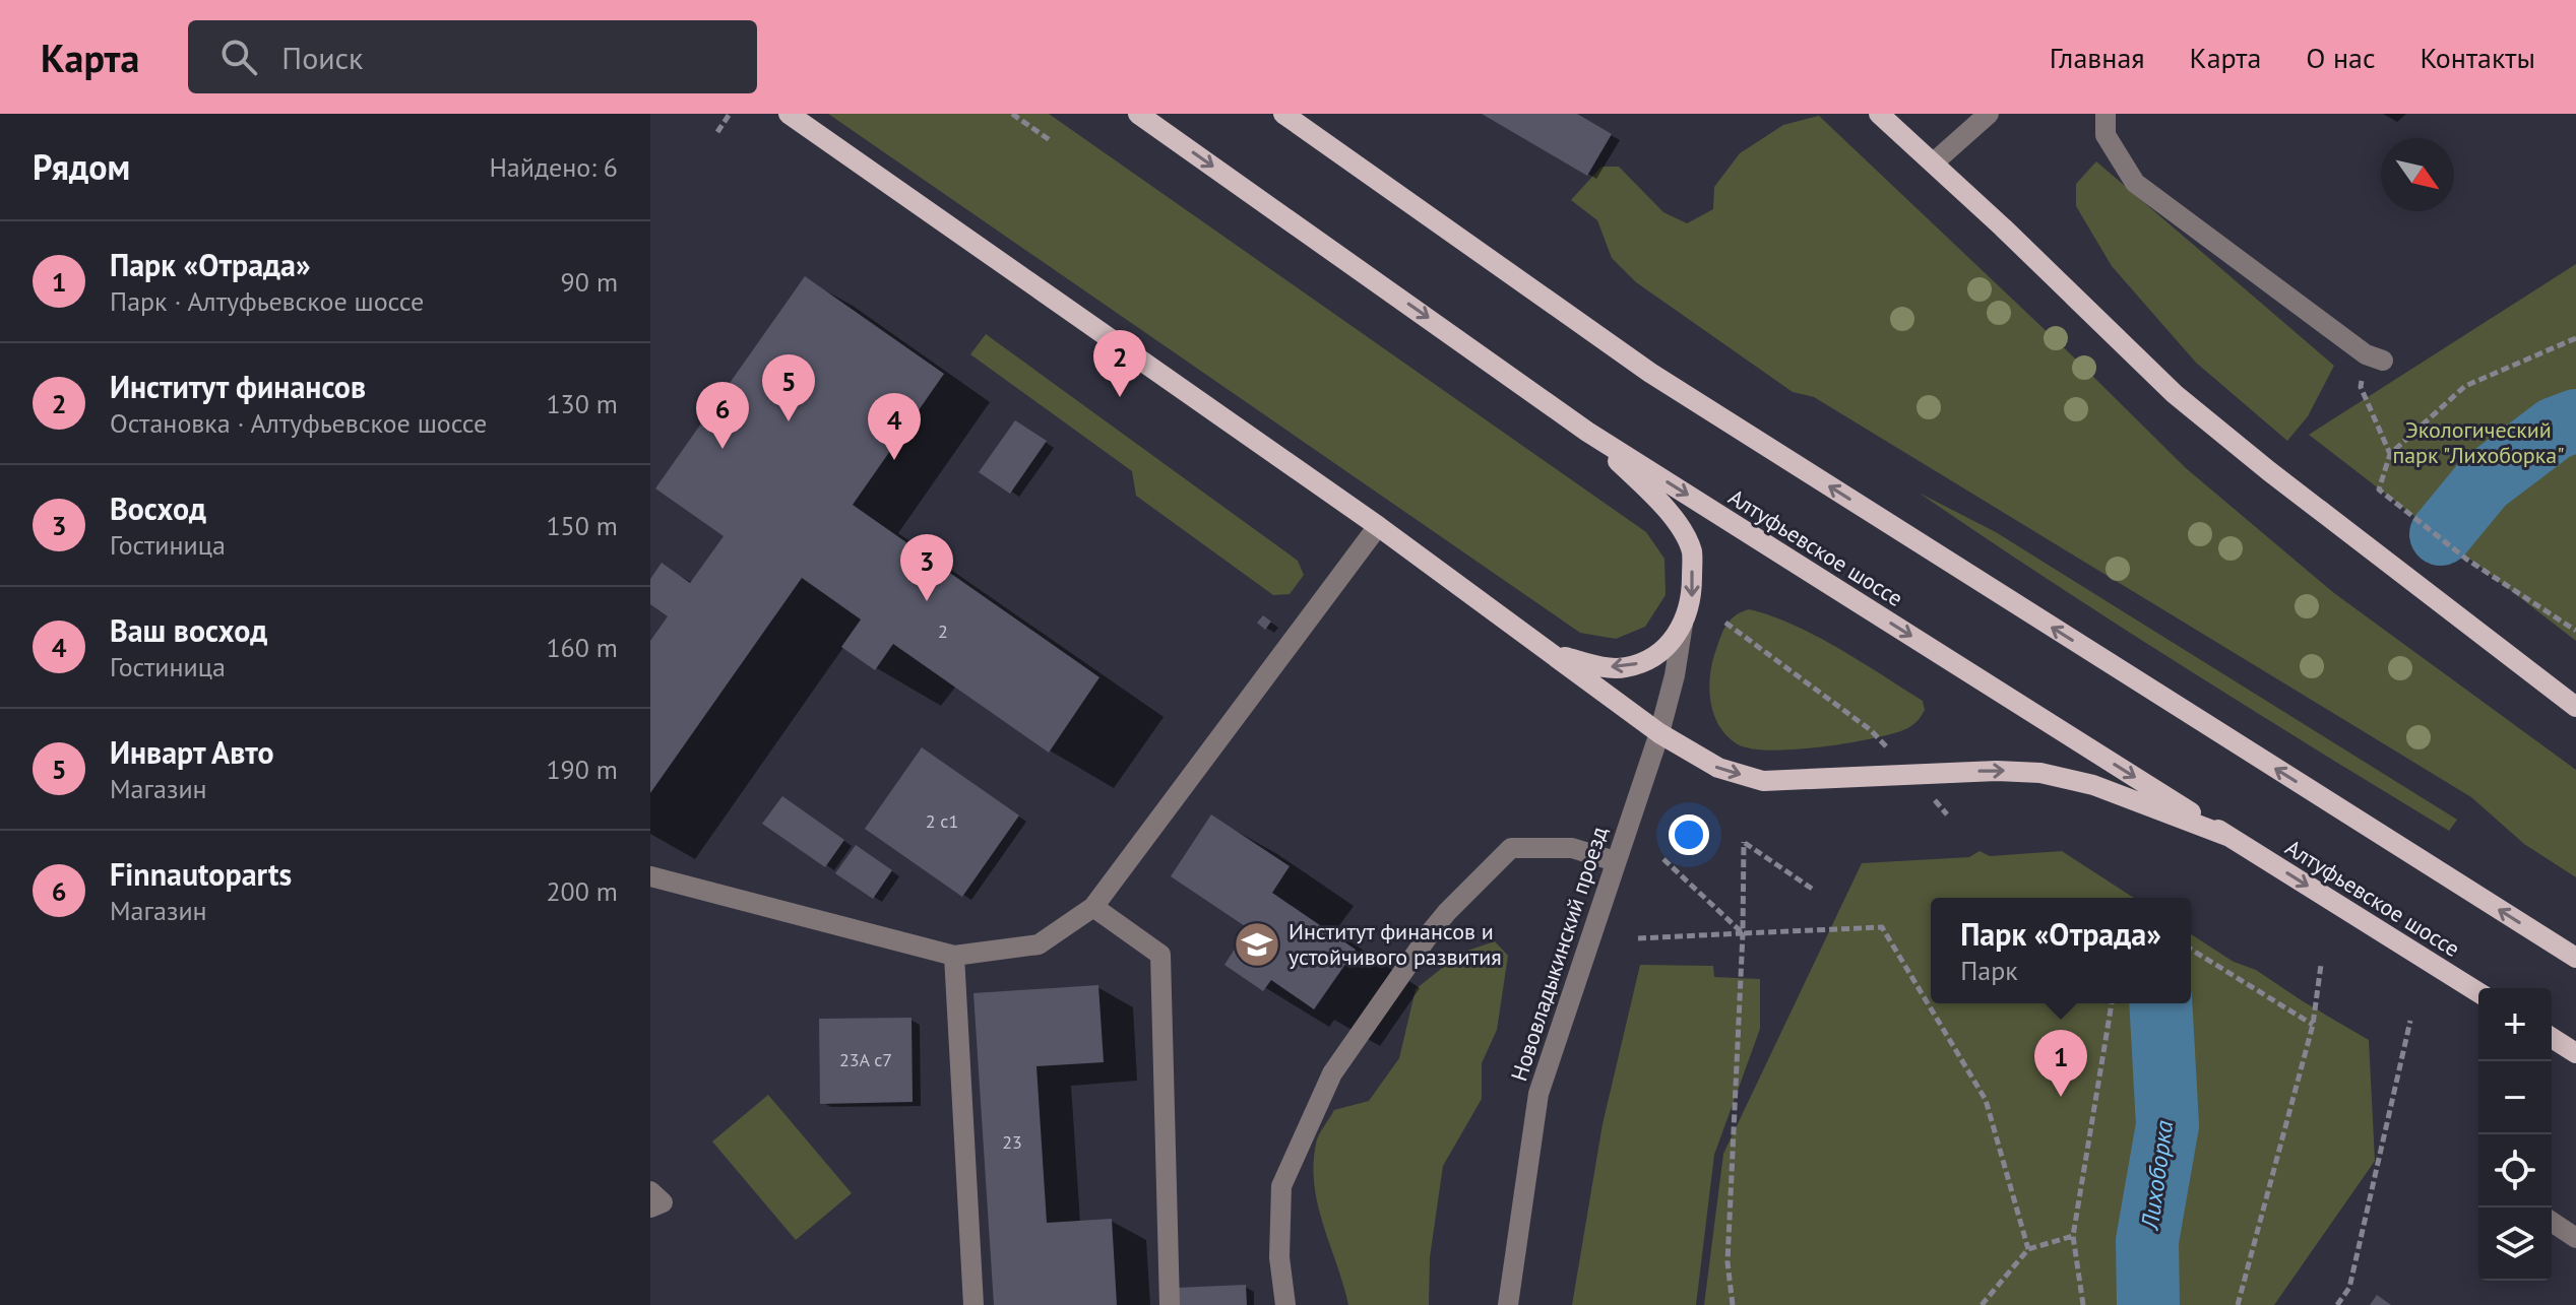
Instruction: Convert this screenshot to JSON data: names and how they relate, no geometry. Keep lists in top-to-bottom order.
{
  "streets": {
    "main road": ["Алтуфьевское шоссе"],
    "street": ["Нововладыкинский проезд"]
  },
  "water": ["Лихоборка"],
  "parks": ["Экологический парк \"Лихоборка\""],
  "places": {
    "school or university": ["Институт финансов и устойчивого развития"]
  },
  "house_numbers": [
    "2",
    "2 с1",
    "23А с7",
    "23"
  ],
  "north": "bottom right",
  "page": {
    "header": "Карта",
    "search": "Поиск",
    "nav": [
      "Главная",
      "Карта",
      "О нас",
      "Контакты"
    ],
    "heading": ["Рядом", "Найдено: 6"],
    "list": [
      {
        "mark": "1",
        "name": "Парк «Отрада»",
        "note": "Парк · Алтуфьевское шоссе",
        "value": "90 m"
      },
      {
        "mark": "2",
        "name": "Институт финансов",
        "note": "Остановка · Алтуфьевское шоссе",
        "value": "130 m"
      },
      {
        "mark": "3",
        "name": "Восход",
        "note": "Гостиница",
        "value": "150 m"
      },
      {
        "mark": "4",
        "name": "Ваш восход",
        "note": "Гостиница",
        "value": "160 m"
      },
      {
        "mark": "5",
        "name": "Инварт Авто",
        "note": "Магазин",
        "value": "190 m"
      },
      {
        "mark": "6",
        "name": "Finnautoparts",
        "note": "Магазин",
        "value": "200 m"
      }
    ],
    "pins": [
      "2",
      "5",
      "6",
      "4",
      "3",
      "1"
    ],
    "popup": ["Парк «Отрада»", "Парк"],
    "map_buttons": ["+", "−"]
  }
}
